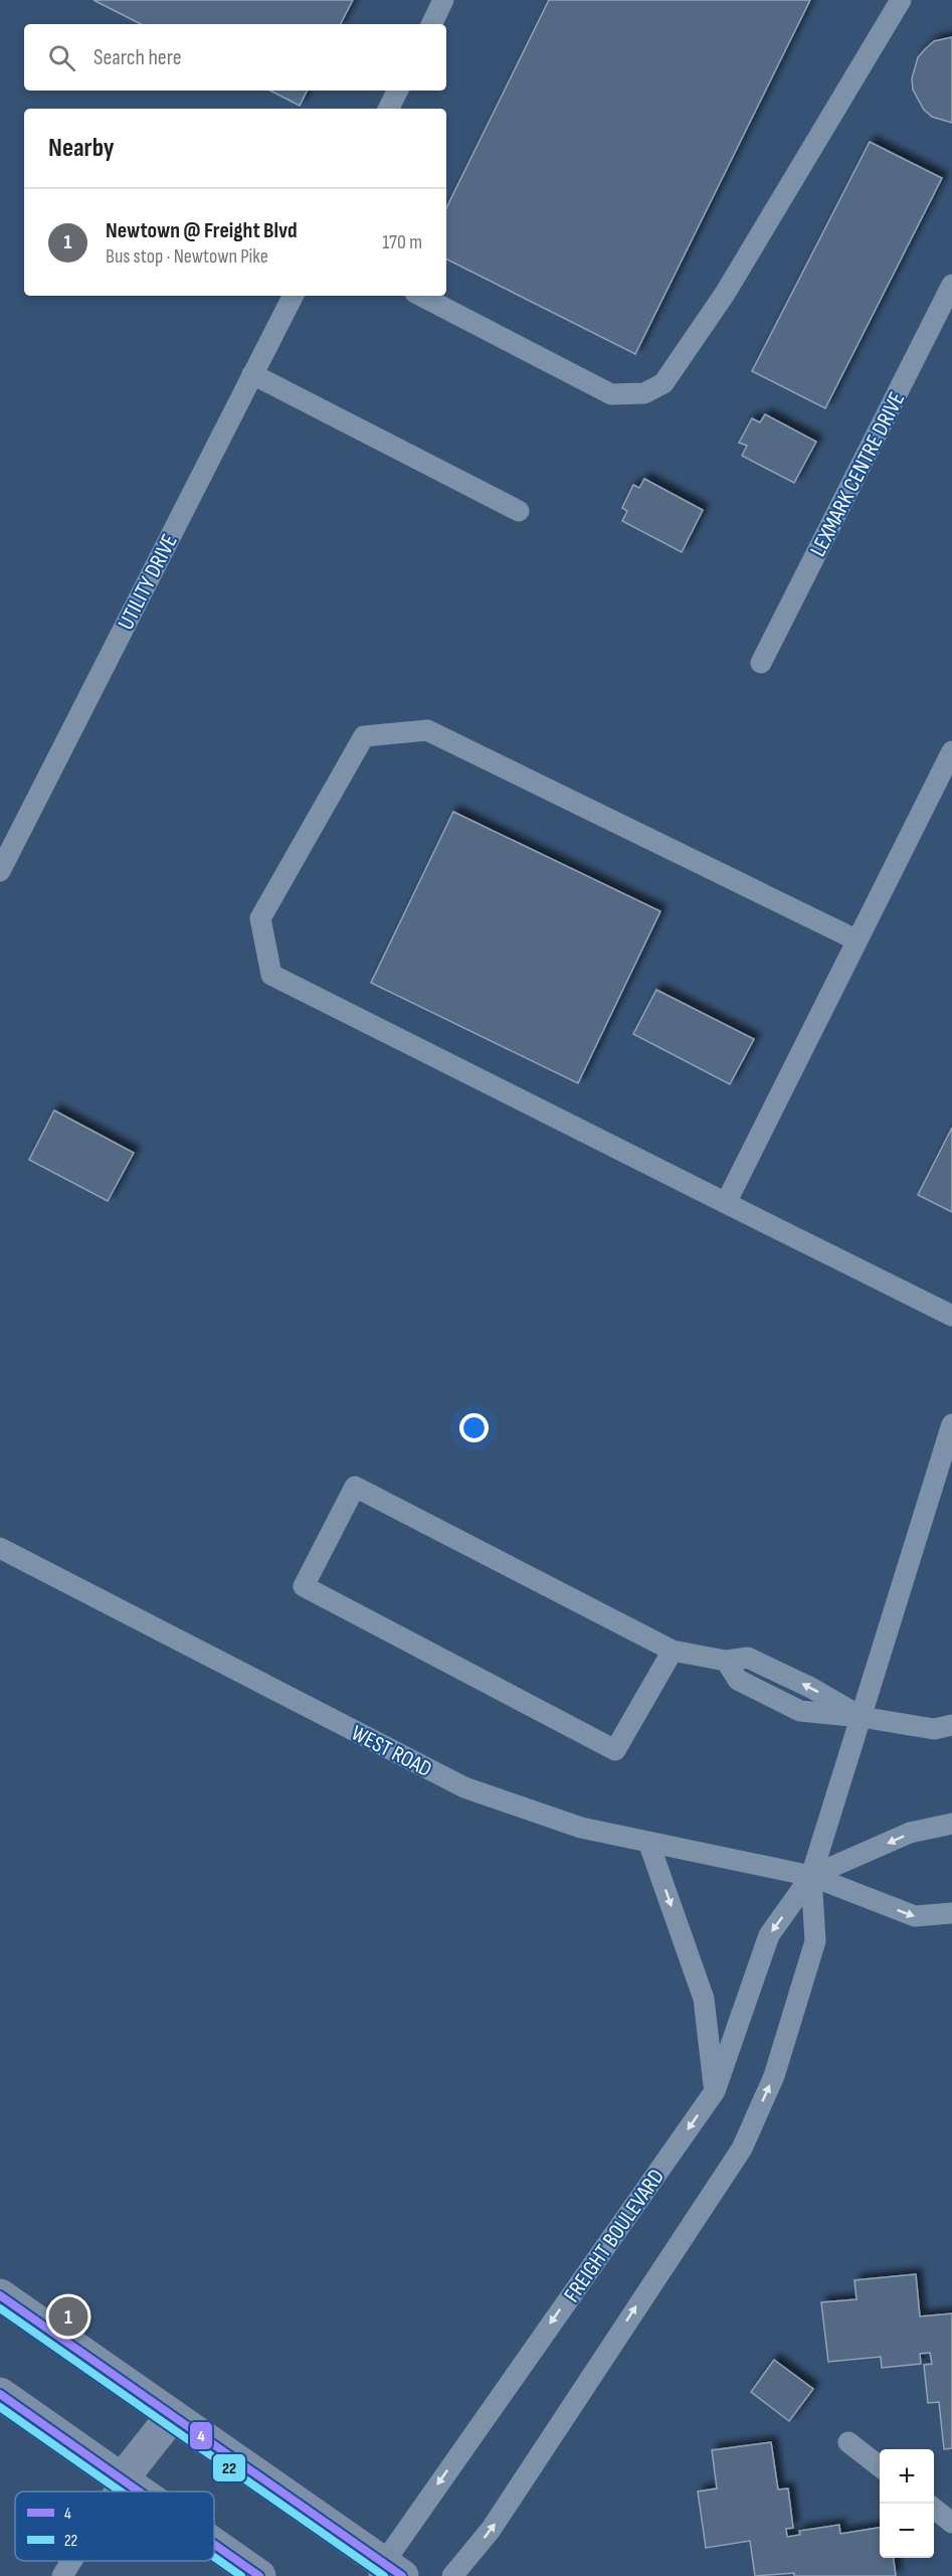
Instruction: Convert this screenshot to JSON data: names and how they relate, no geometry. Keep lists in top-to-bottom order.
{
  "streets": {
    "lane": [
      "LEXMARK CENTRE DRIVE",
      "UTILITY DRIVE",
      "WEST ROAD",
      "FREIGHT BOULEVARD"
    ]
  },
  "crossings": [
    ["WEST ROAD", "FREIGHT BOULEVARD"]
  ],
  "lines": ["transit line 4", "transit line 22"],
  "legend": ["4", "22"],
  "page": {
    "search": "Search here",
    "heading": "Nearby",
    "list": [
      {
        "mark": "1",
        "name": "Newtown @ Freight Blvd",
        "note": "Bus stop · Newtown Pike",
        "value": "170 m"
      }
    ],
    "pins": "1",
    "map_buttons": ["+", "−"]
  }
}
